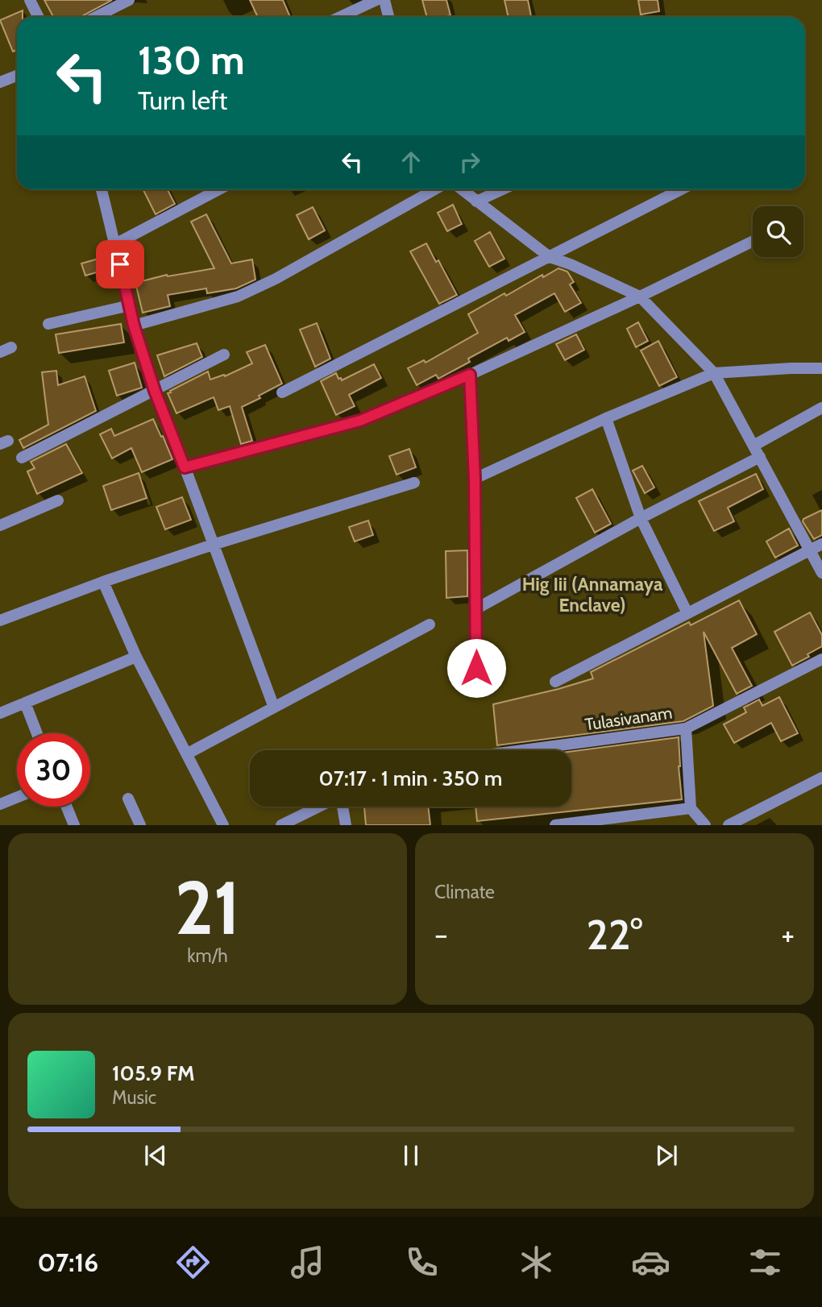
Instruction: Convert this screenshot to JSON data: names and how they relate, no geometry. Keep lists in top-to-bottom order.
{
  "streets": {
    "street": ["Tulasivanam"]
  },
  "districts": ["Hig Iii (Annamaya Enclave)"],
  "page": {
    "turn": ["130 m", "Turn left"],
    "limit": "30",
    "trip": "07:17 · 1 min · 350 m",
    "tile": [
      ["21", "km/h"],
      "Climate"
    ],
    "heat": ["−", "22°", "+"],
    "song": ["105.9 FM", "Music"],
    "tabs": "07:16"
  }
}
